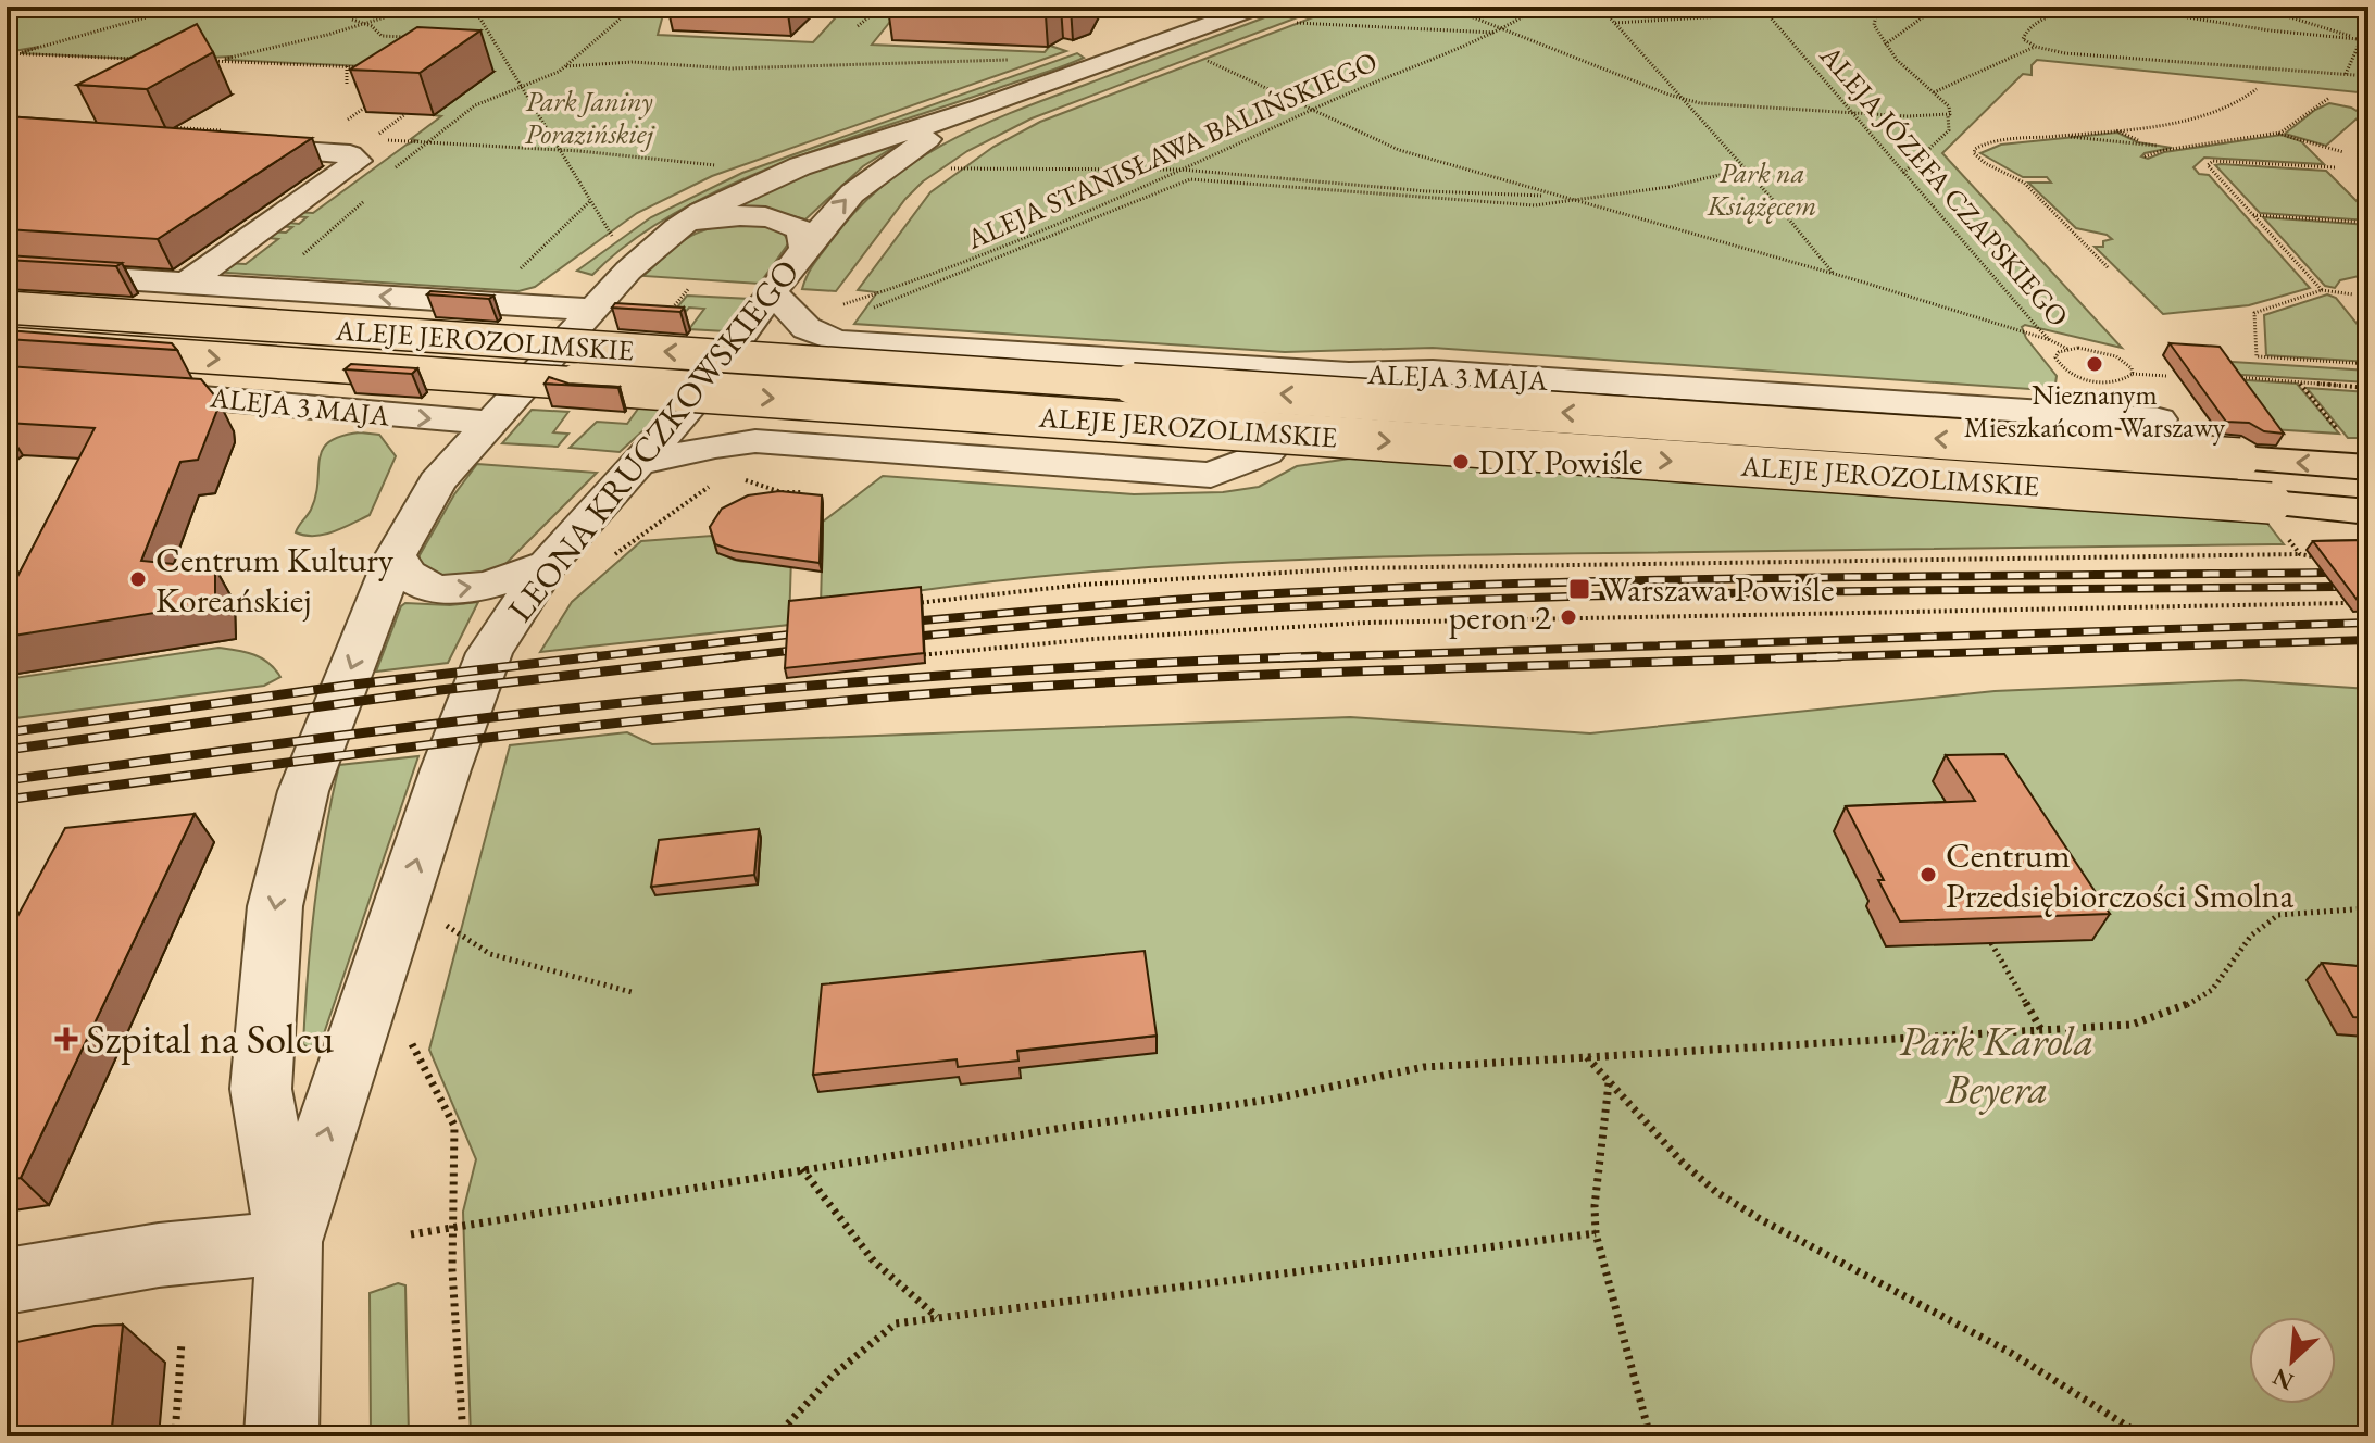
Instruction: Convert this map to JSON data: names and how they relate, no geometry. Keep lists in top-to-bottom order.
{
  "streets": {
    "main road": ["ALEJE JEROZOLIMSKIE"],
    "street": ["ALEJA 3 MAJA", "LEONA KRUCZKOWSKIEGO"],
    "path": ["ALEJA STANISŁAWA BALIŃSKIEGO", "ALEJA JÓZEFA CZAPSKIEGO"]
  },
  "crossings": [
    ["ALEJA 3 MAJA", "LEONA KRUCZKOWSKIEGO"]
  ],
  "parks": ["Park Janiny Porazińskiej", "Park na Książęcem", "Park Karola Beyera"],
  "places": {
    "other": [
      "Nieznanym Mieszkańcom Warszawy",
      "DIY Powiśle",
      "Centrum Kultury Koreańskiej",
      "peron 2",
      "Centrum Przedsiębiorczości Smolna"
    ],
    "transit": ["Warszawa Powiśle"],
    "health": ["Szpital na Solcu"]
  },
  "north": "bottom left"
}
